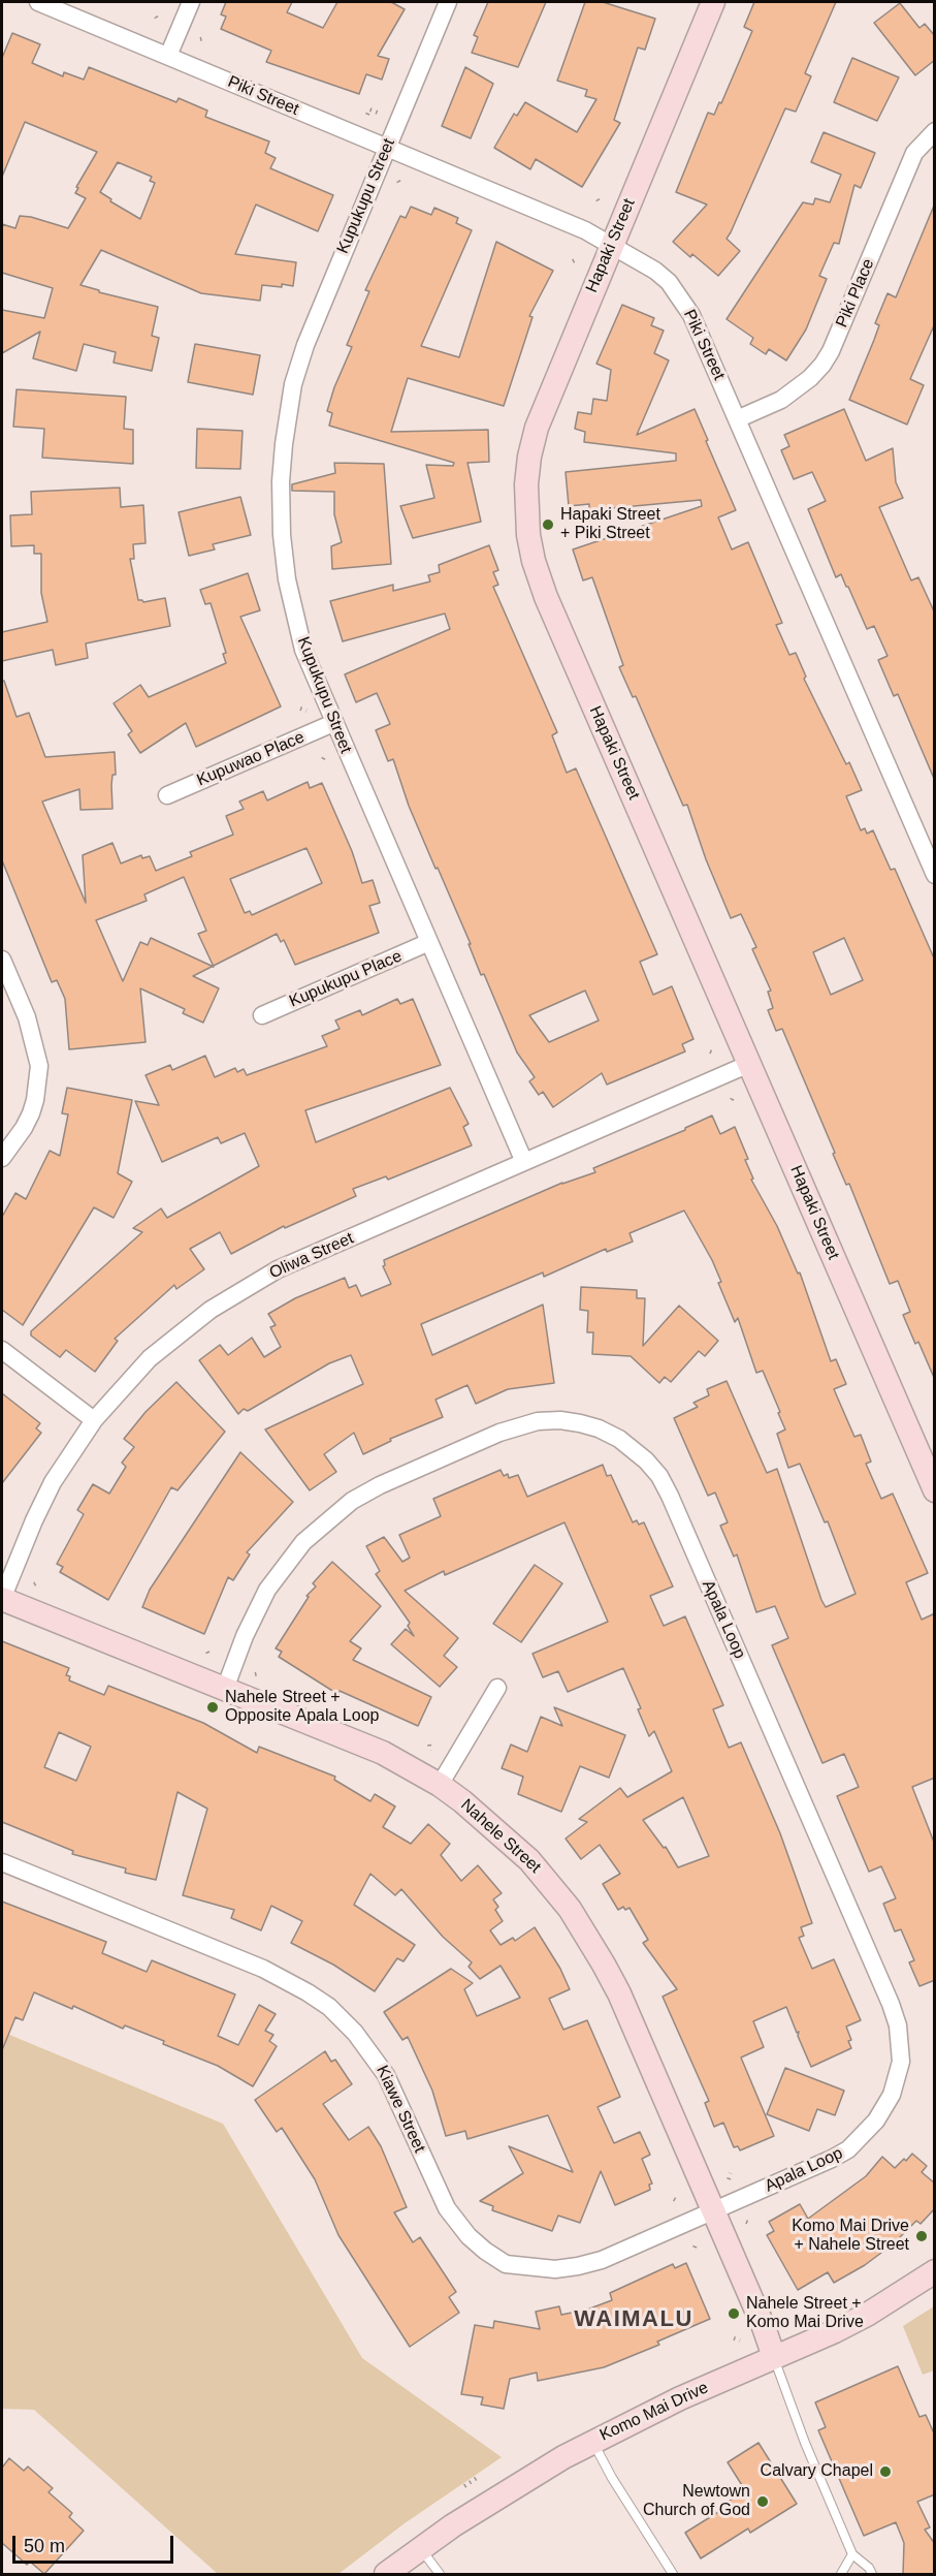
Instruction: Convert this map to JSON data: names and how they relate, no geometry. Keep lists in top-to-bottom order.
{
  "streets": {
    "street": [
      "Piki Street",
      "Kupukupu Street",
      "Hapaki Street",
      "Piki Place",
      "Kupuwao Place",
      "Kupukupu Place",
      "Oliwa Street",
      "Apala Loop",
      "Nahele Street",
      "Kiawe Street",
      "Komo Mai Drive"
    ]
  },
  "crossings": [
    ["Piki Street", "Kupukupu Street"],
    ["Piki Street", "Hapaki Street"],
    ["Piki Street", "Piki Place"],
    ["Kupukupu Street", "Kupuwao Place"],
    ["Kupukupu Street", "Kupukupu Place"],
    ["Kupukupu Street", "Oliwa Street"],
    ["Hapaki Street", "Oliwa Street"],
    ["Oliwa Street", "Nahele Street"],
    ["Apala Loop", "Nahele Street"],
    ["Apala Loop", "Kiawe Street"],
    ["Nahele Street", "Kiawe Street"],
    ["Nahele Street", "Komo Mai Drive"]
  ],
  "districts": ["WAIMALU"],
  "places": [
    "Hapaki Street + Piki Street",
    "Nahele Street + Opposite Apala Loop",
    "Komo Mai Drive + Nahele Street",
    "Nahele Street + Komo Mai Drive",
    "Calvary Chapel",
    "Newtown Church of God"
  ],
  "scale_bar": "50 m"
}
